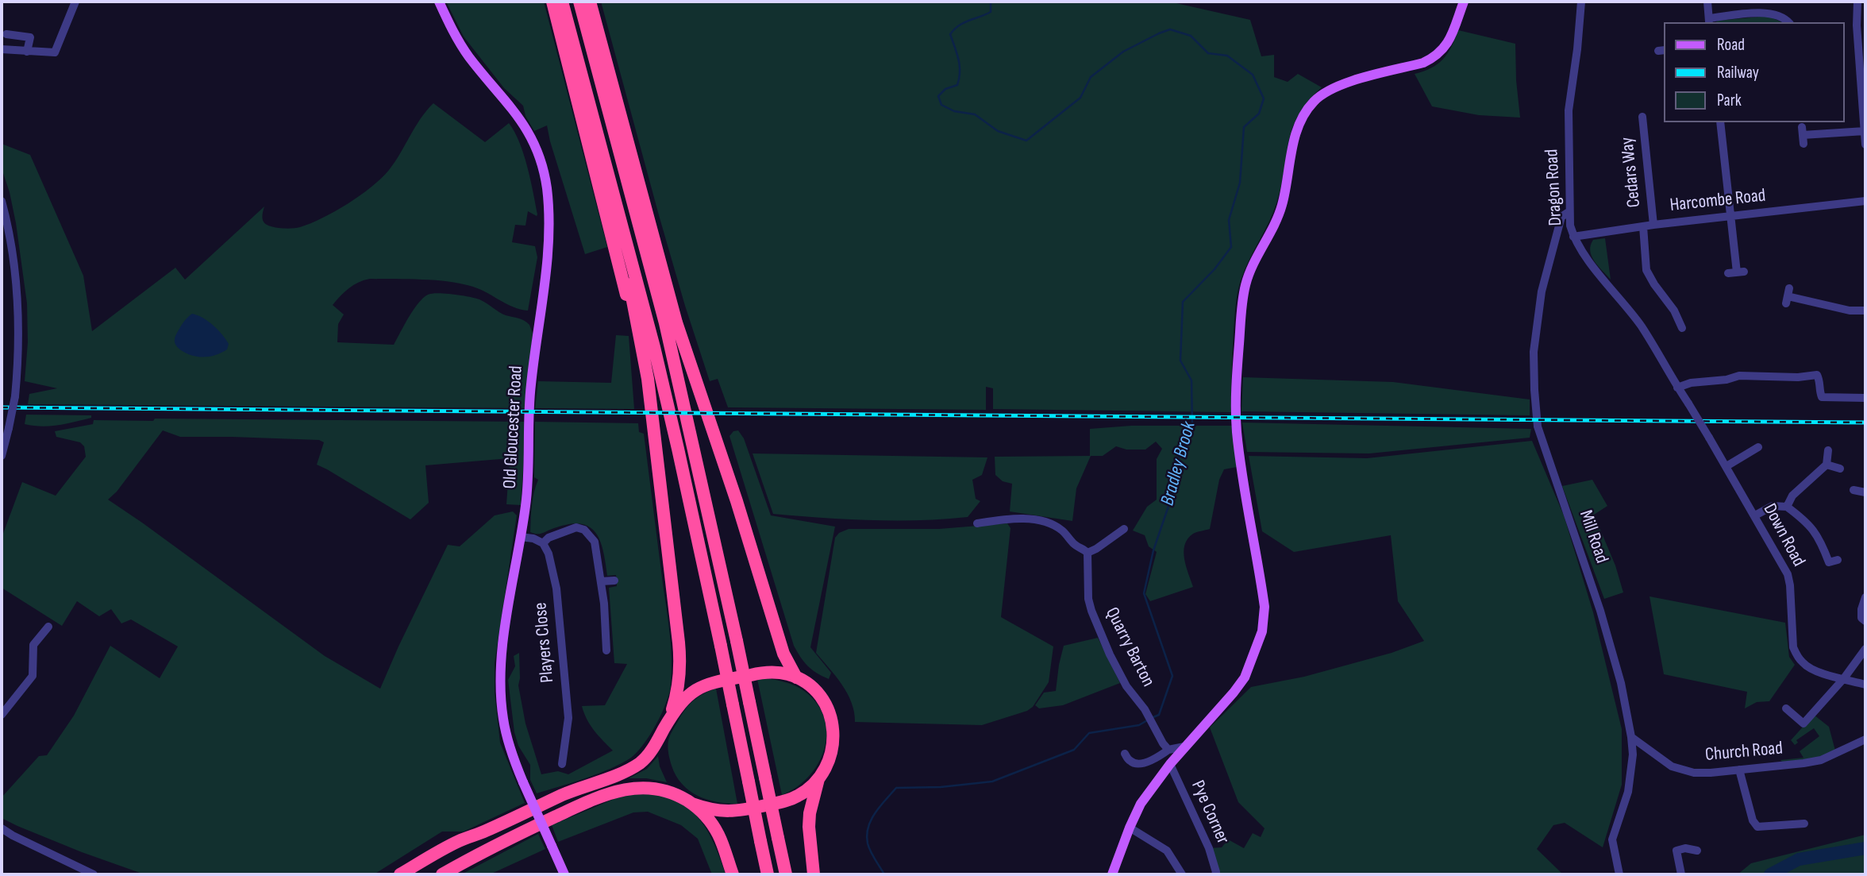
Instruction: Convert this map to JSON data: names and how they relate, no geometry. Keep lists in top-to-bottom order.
{
  "streets": {
    "main road": ["Old Gloucester Road"],
    "street": [
      "Cedars Way",
      "Dragon Road",
      "Harcombe Road",
      "Down Road",
      "Mill Road",
      "Players Close",
      "Quarry Barton",
      "Church Road",
      "Pye Corner"
    ]
  },
  "crossings": [
    ["Cedars Way", "Harcombe Road"],
    ["Dragon Road", "Harcombe Road"],
    ["Dragon Road", "Down Road"],
    ["Dragon Road", "Mill Road"],
    ["Mill Road", "Church Road"]
  ],
  "water": ["Bradley Brook"],
  "legend": ["Road", "Railway", "Park"]
}
